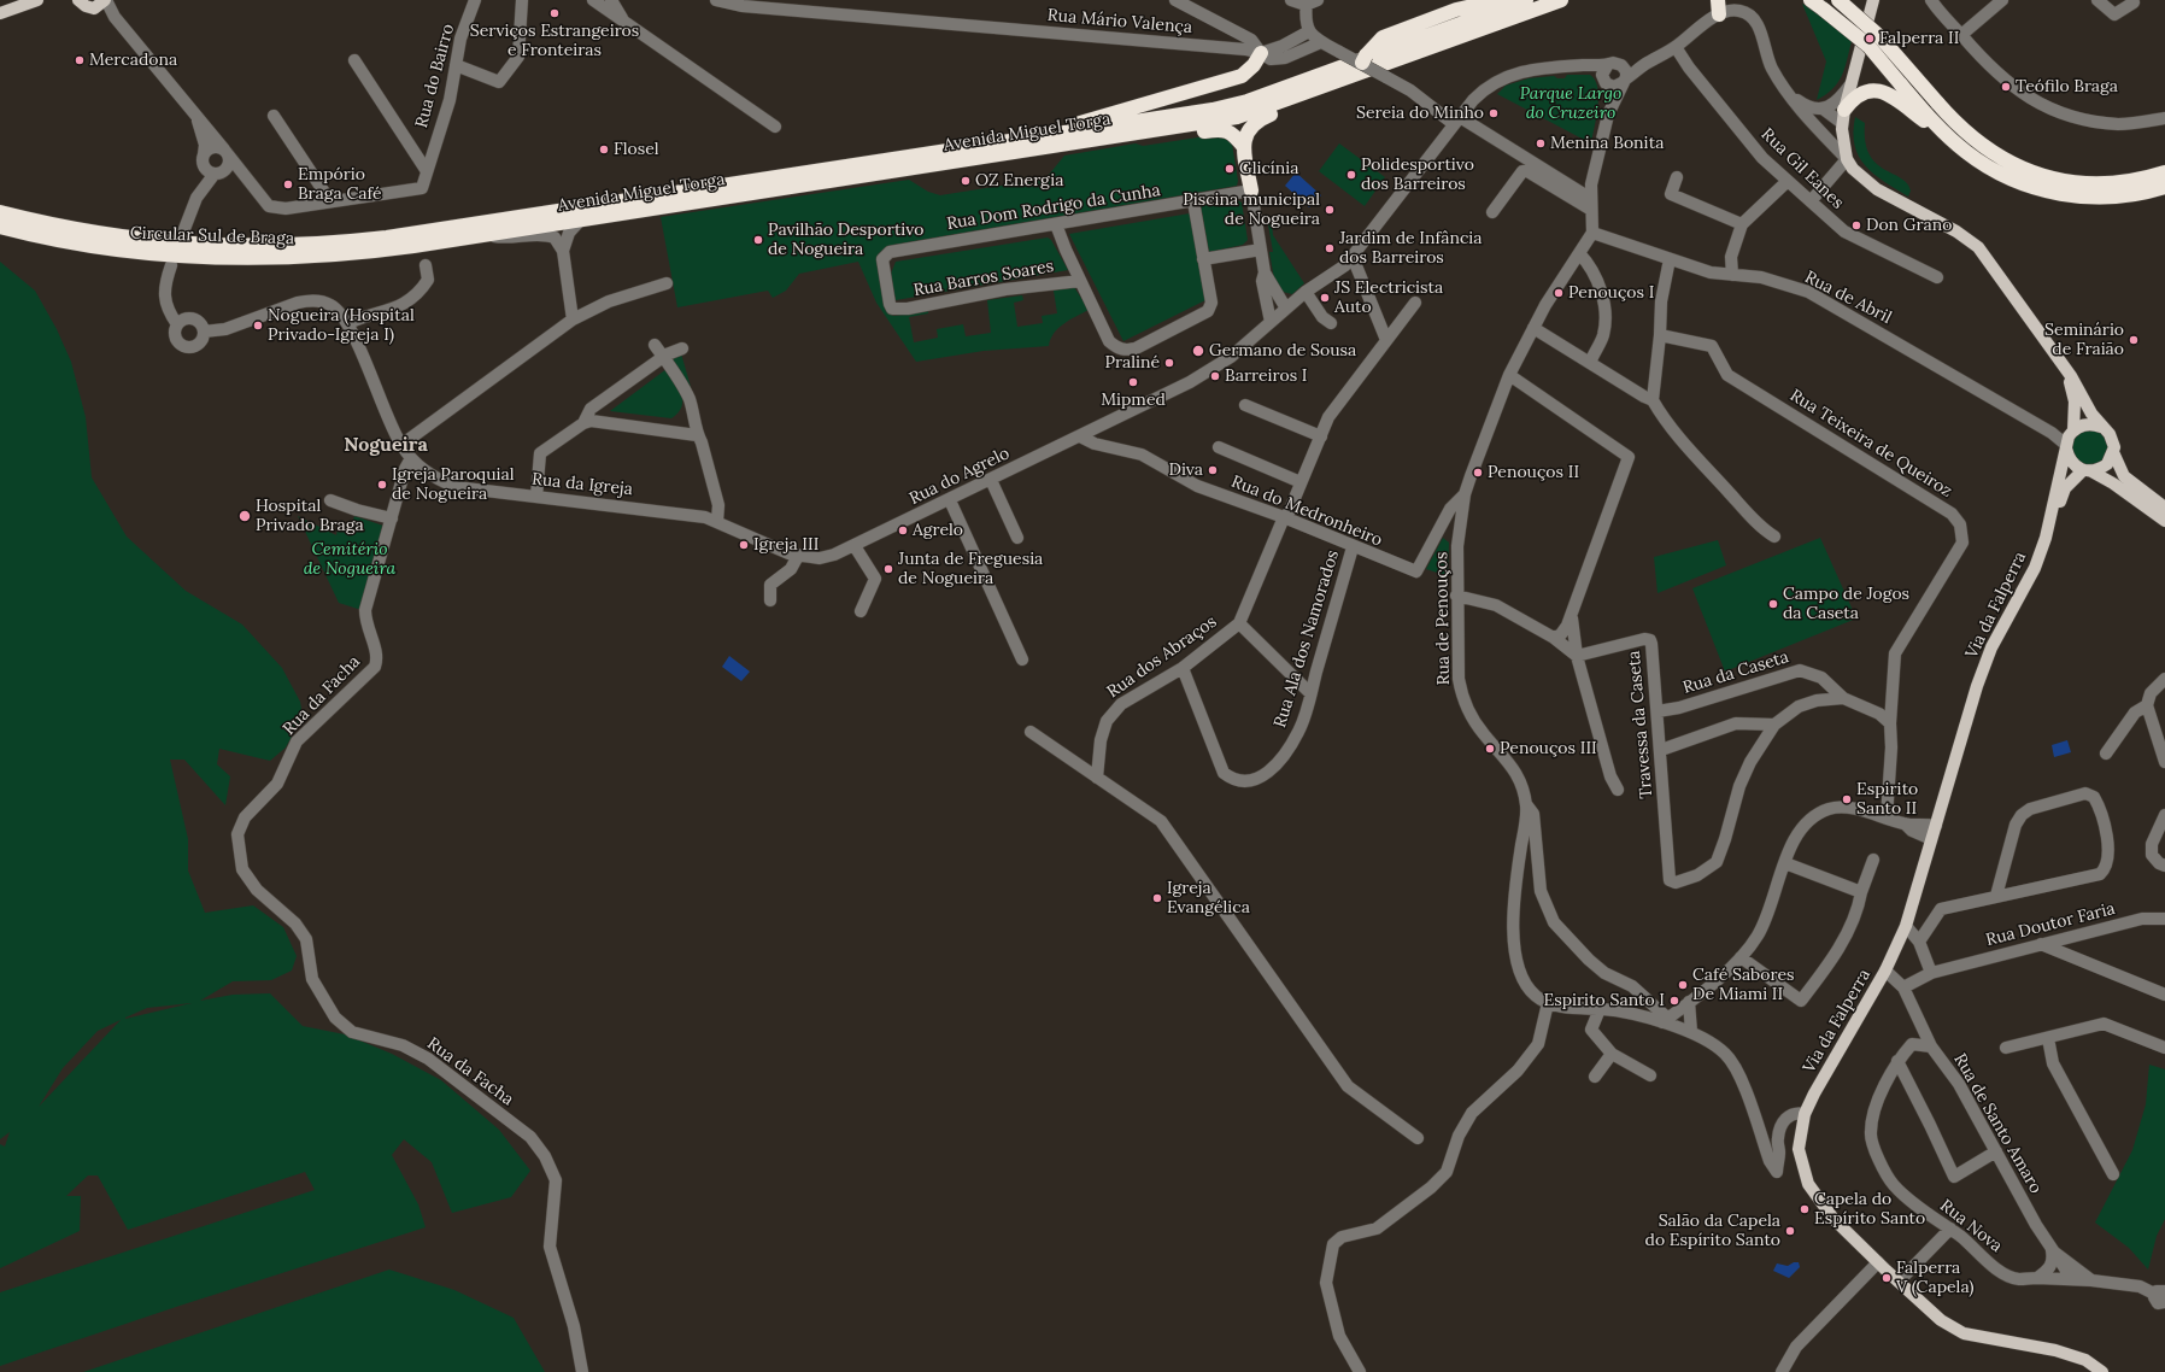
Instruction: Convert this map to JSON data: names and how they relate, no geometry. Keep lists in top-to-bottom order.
{
  "streets": {
    "highway": ["Avenida Miguel Torga", "Circular Sul de Braga"],
    "main road": ["Via da Falperra"],
    "street": [
      "Rua Mário Valença",
      "Rua do Bairro",
      "Rua Gil Eanes",
      "Rua Dom Rodrigo da Cunha",
      "Rua Barros Soares",
      "Rua de Abril",
      "Rua Teixeira de Queiroz",
      "Rua do Agrelo",
      "Rua da Igreja",
      "Rua do Medronheiro",
      "Rua de Penouços",
      "Rua Ala dos Namorados",
      "Rua dos Abraços",
      "Rua da Caseta",
      "Rua da Facha",
      "Travessa da Caseta",
      "Rua Doutor Faria",
      "Rua de Santo Amaro",
      "Rua Nova"
    ]
  },
  "crossings": [
    ["Avenida Miguel Torga", "Circular Sul de Braga"],
    ["Rua Dom Rodrigo da Cunha", "Rua Barros Soares"],
    ["Rua de Abril", "Via da Falperra"],
    ["Rua de Abril", "Rua de Penouços"],
    ["Rua do Agrelo", "Rua da Igreja"],
    ["Rua do Agrelo", "Rua do Medronheiro"],
    ["Rua da Igreja", "Rua da Facha"],
    ["Rua do Medronheiro", "Rua de Penouços"],
    ["Rua do Medronheiro", "Rua Ala dos Namorados"],
    ["Rua do Medronheiro", "Rua dos Abraços"],
    ["Via da Falperra", "Rua de Penouços"],
    ["Rua Ala dos Namorados", "Rua dos Abraços"],
    ["Rua da Caseta", "Travessa da Caseta"],
    ["Rua Doutor Faria", "Rua de Santo Amaro"],
    ["Rua de Santo Amaro", "Rua Nova"]
  ],
  "districts": ["Nogueira"],
  "parks": ["Parque Largo do Cruzeiro", "Cemitério de Nogueira"],
  "places": [
    "Serviços Estrangeiros e Fronteiras",
    "Falperra II",
    "Mercadona",
    "Teófilo Braga",
    "Sereia do Minho",
    "Menina Bonita",
    "Flosel",
    "Glicínia",
    "Polidesportivo dos Barreiros",
    "OZ Energia",
    "Empório Braga Café",
    "Piscina municipal de Nogueira",
    "Don Grano",
    "Pavilhão Desportivo de Nogueira",
    "Jardim de Infância dos Barreiros",
    "Penouços I",
    "JS Electricista Auto",
    "Nogueira (Hospital Privado-Igreja I)",
    "Seminário de Fraião",
    "Germano de Sousa",
    "Praliné",
    "Barreiros I",
    "Mipmed",
    "Diva",
    "Penouços II",
    "Igreja Paroquial de Nogueira",
    "Hospital Privado Braga",
    "Agrelo",
    "Igreja III",
    "Junta de Freguesia de Nogueira",
    "Campo de Jogos da Caseta",
    "Penouços III",
    "Espirito Santo II",
    "Igreja Evangélica",
    "Café Sabores De Miami II",
    "Espirito Santo I",
    "Capela do Espírito Santo",
    "Salão da Capela do Espírito Santo",
    "Falperra V (Capela)"
  ]
}
